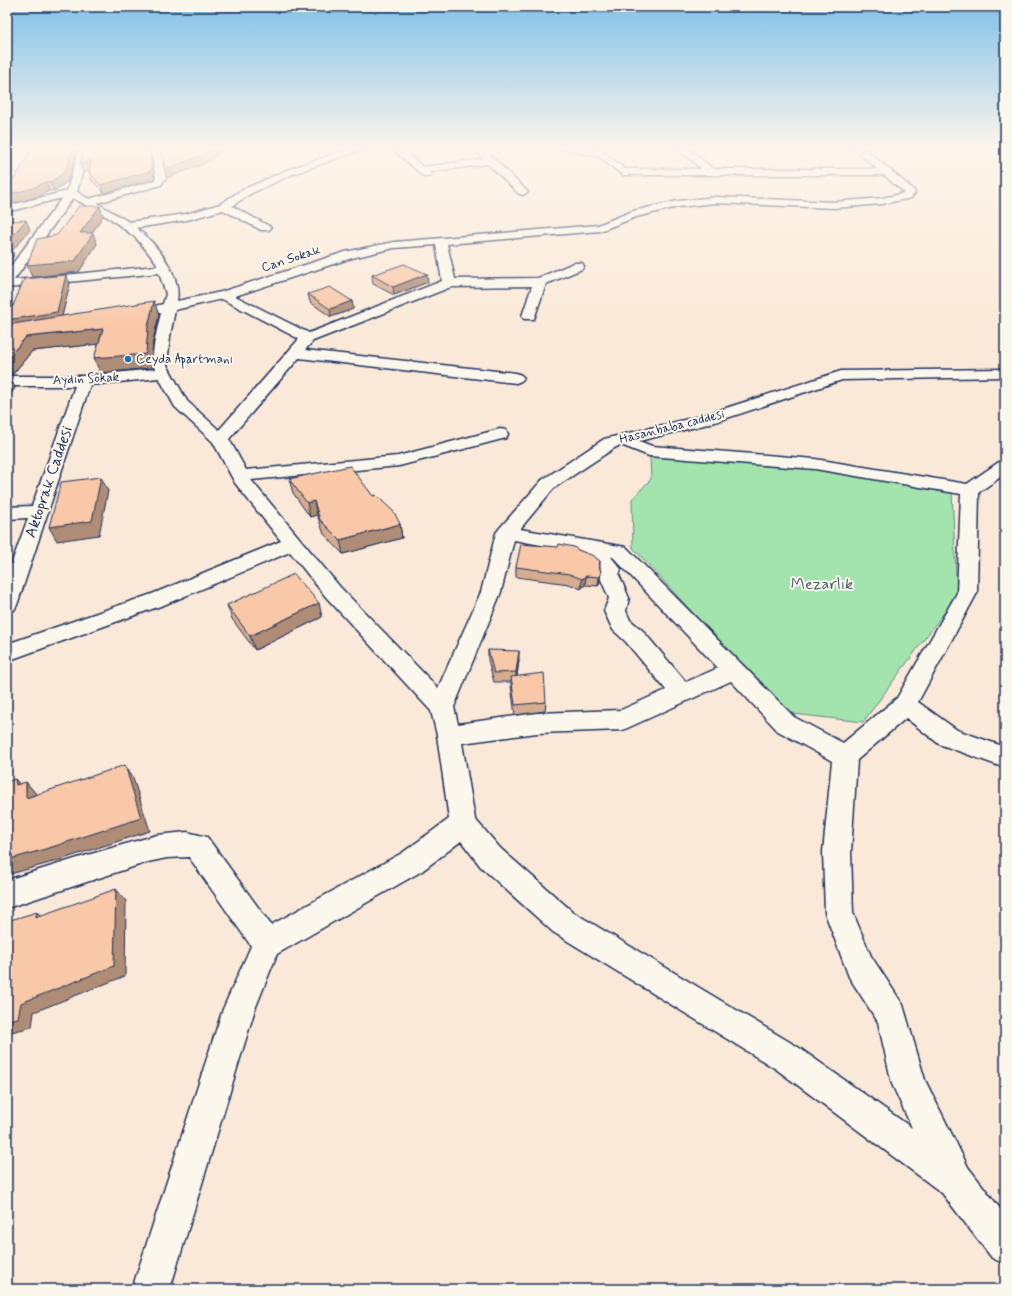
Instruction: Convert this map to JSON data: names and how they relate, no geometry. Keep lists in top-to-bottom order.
{
  "streets": {
    "street": [
      "Can Sokak",
      "Aydın Sokak",
      "Hasanbaba caddesi",
      "Aktoprak Caddesi"
    ]
  },
  "crossings": [
    ["Aydın Sokak", "Aktoprak Caddesi"]
  ],
  "parks": ["Mezarlık"],
  "places": ["Ceyda Apartmanı"]
}
